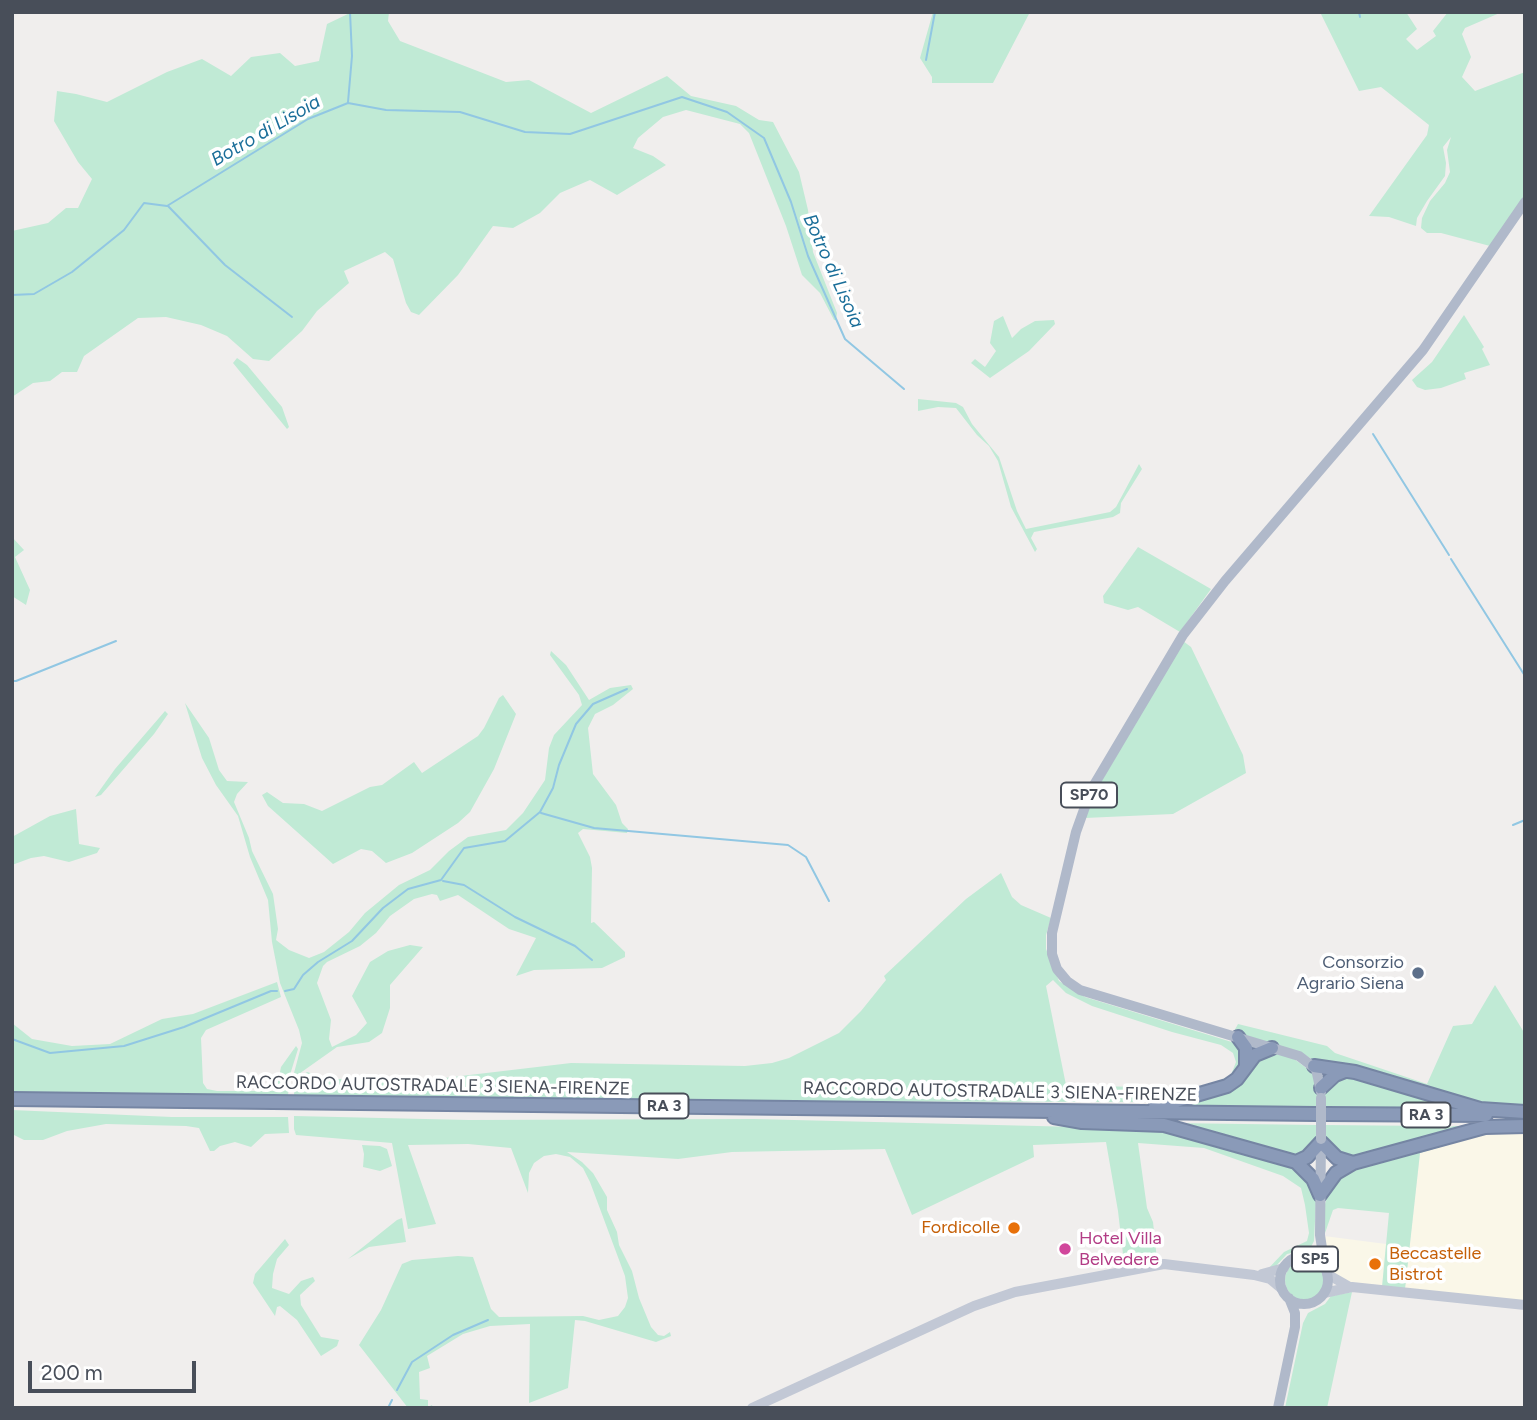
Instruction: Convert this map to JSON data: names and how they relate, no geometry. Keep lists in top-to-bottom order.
{
  "streets": {
    "highway": ["RACCORDO AUTOSTRADALE 3 SIENA-FIRENZE", "RA 3"],
    "main road": ["SP70", "SP5"]
  },
  "water": ["Botro di Lisoia"],
  "places": [
    "Consorzio Agrario Siena",
    "Fordicolle",
    "Hotel Villa Belvedere",
    "Beccastelle Bistrot"
  ],
  "scale_bar": "200 m"
}
